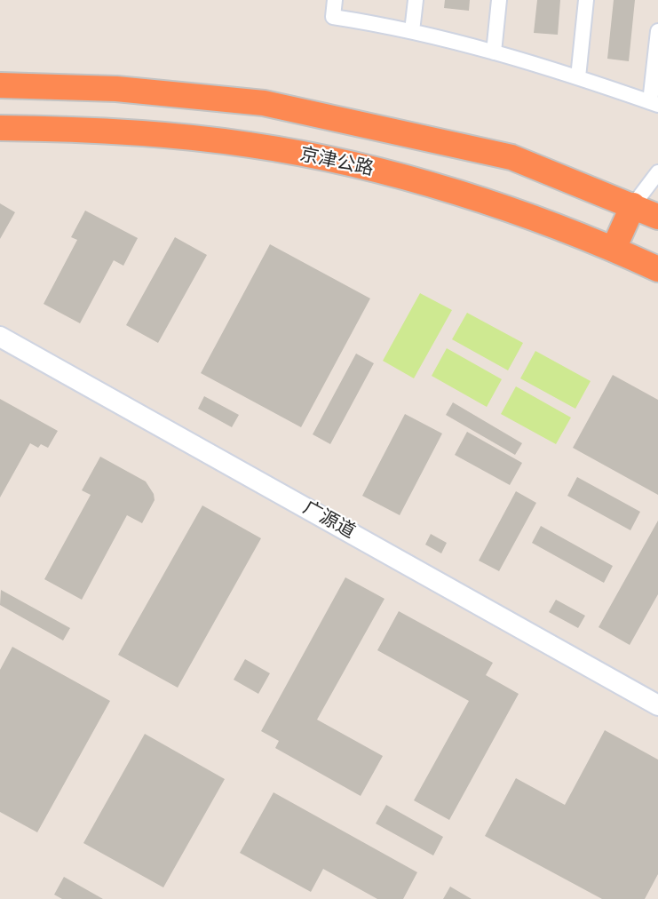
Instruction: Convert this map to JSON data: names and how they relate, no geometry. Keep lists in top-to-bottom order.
{
  "streets": {
    "highway": ["京津公路"],
    "main road": ["广源道"]
  }
}
